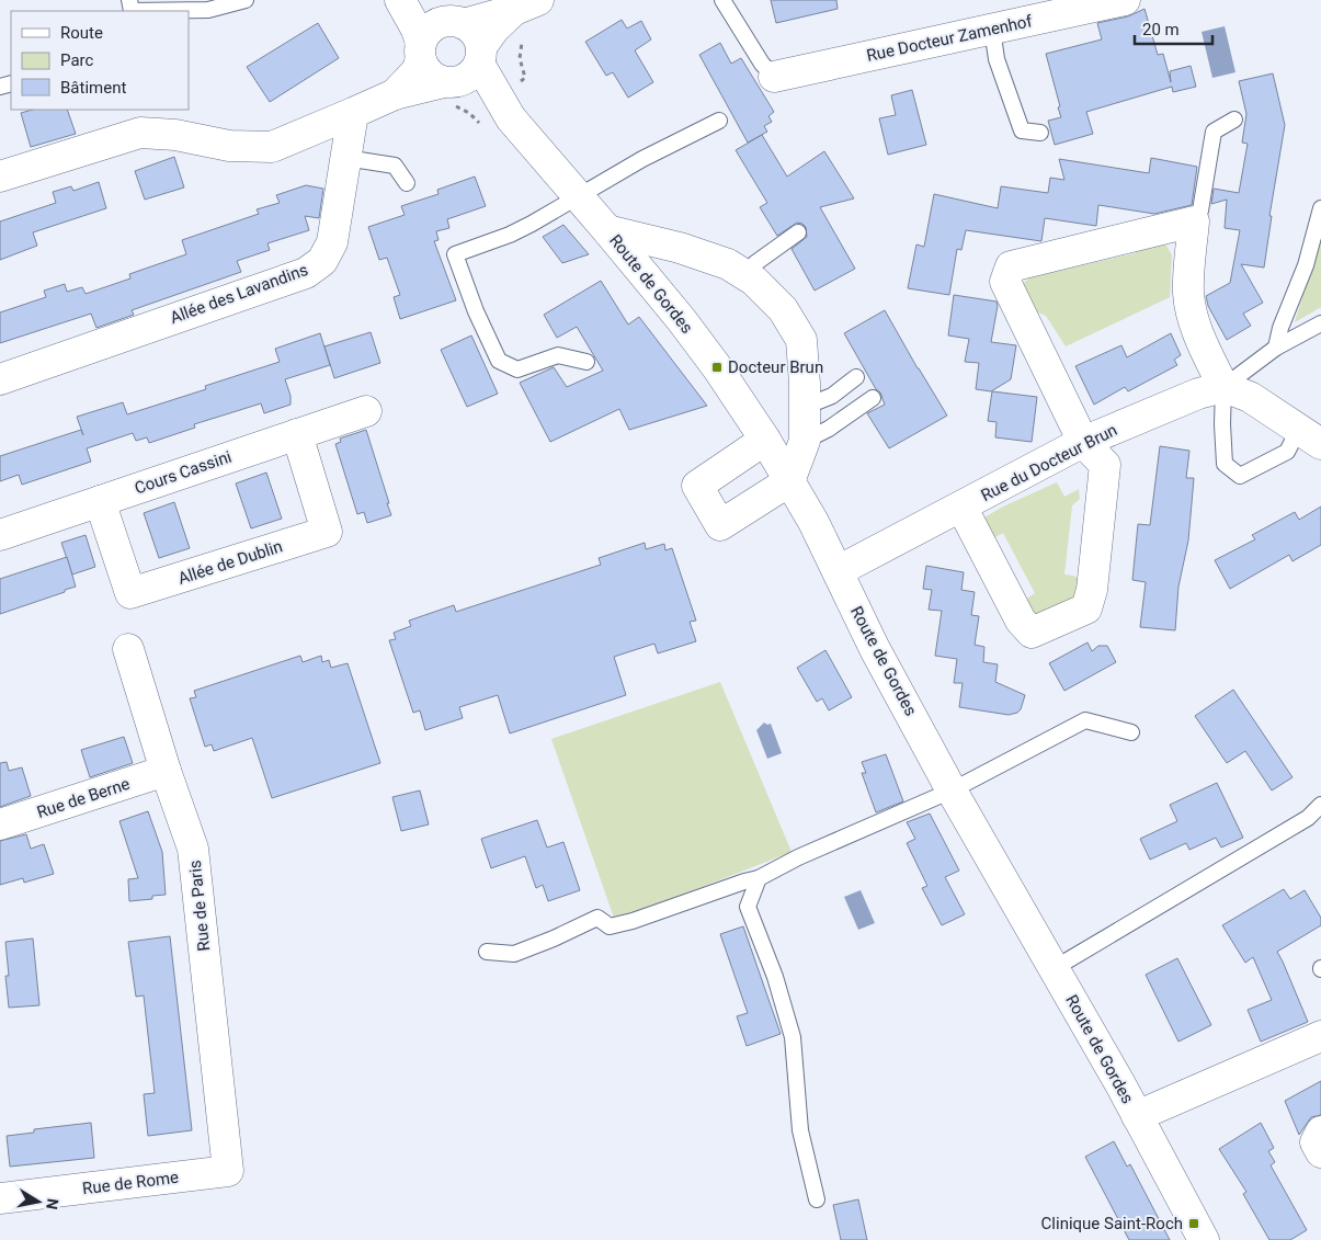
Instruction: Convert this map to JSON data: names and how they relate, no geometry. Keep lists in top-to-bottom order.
{
  "streets": {
    "street": [
      "Rue Docteur Zamenhof",
      "Route de Gordes",
      "Allée des Lavandins",
      "Rue du Docteur Brun",
      "Cours Cassini",
      "Allée de Dublin",
      "Rue de Berne",
      "Rue de Paris",
      "Rue de Rome"
    ]
  },
  "crossings": [
    ["Route de Gordes", "Rue du Docteur Brun"],
    ["Cours Cassini", "Allée de Dublin"],
    ["Rue de Berne", "Rue de Paris"],
    ["Rue de Paris", "Rue de Rome"]
  ],
  "places": {
    "transit": ["Docteur Brun", "Clinique Saint-Roch"]
  },
  "legend": ["Route", "Parc", "Bâtiment"],
  "scale_bar": "20 m",
  "north": "right"
}
